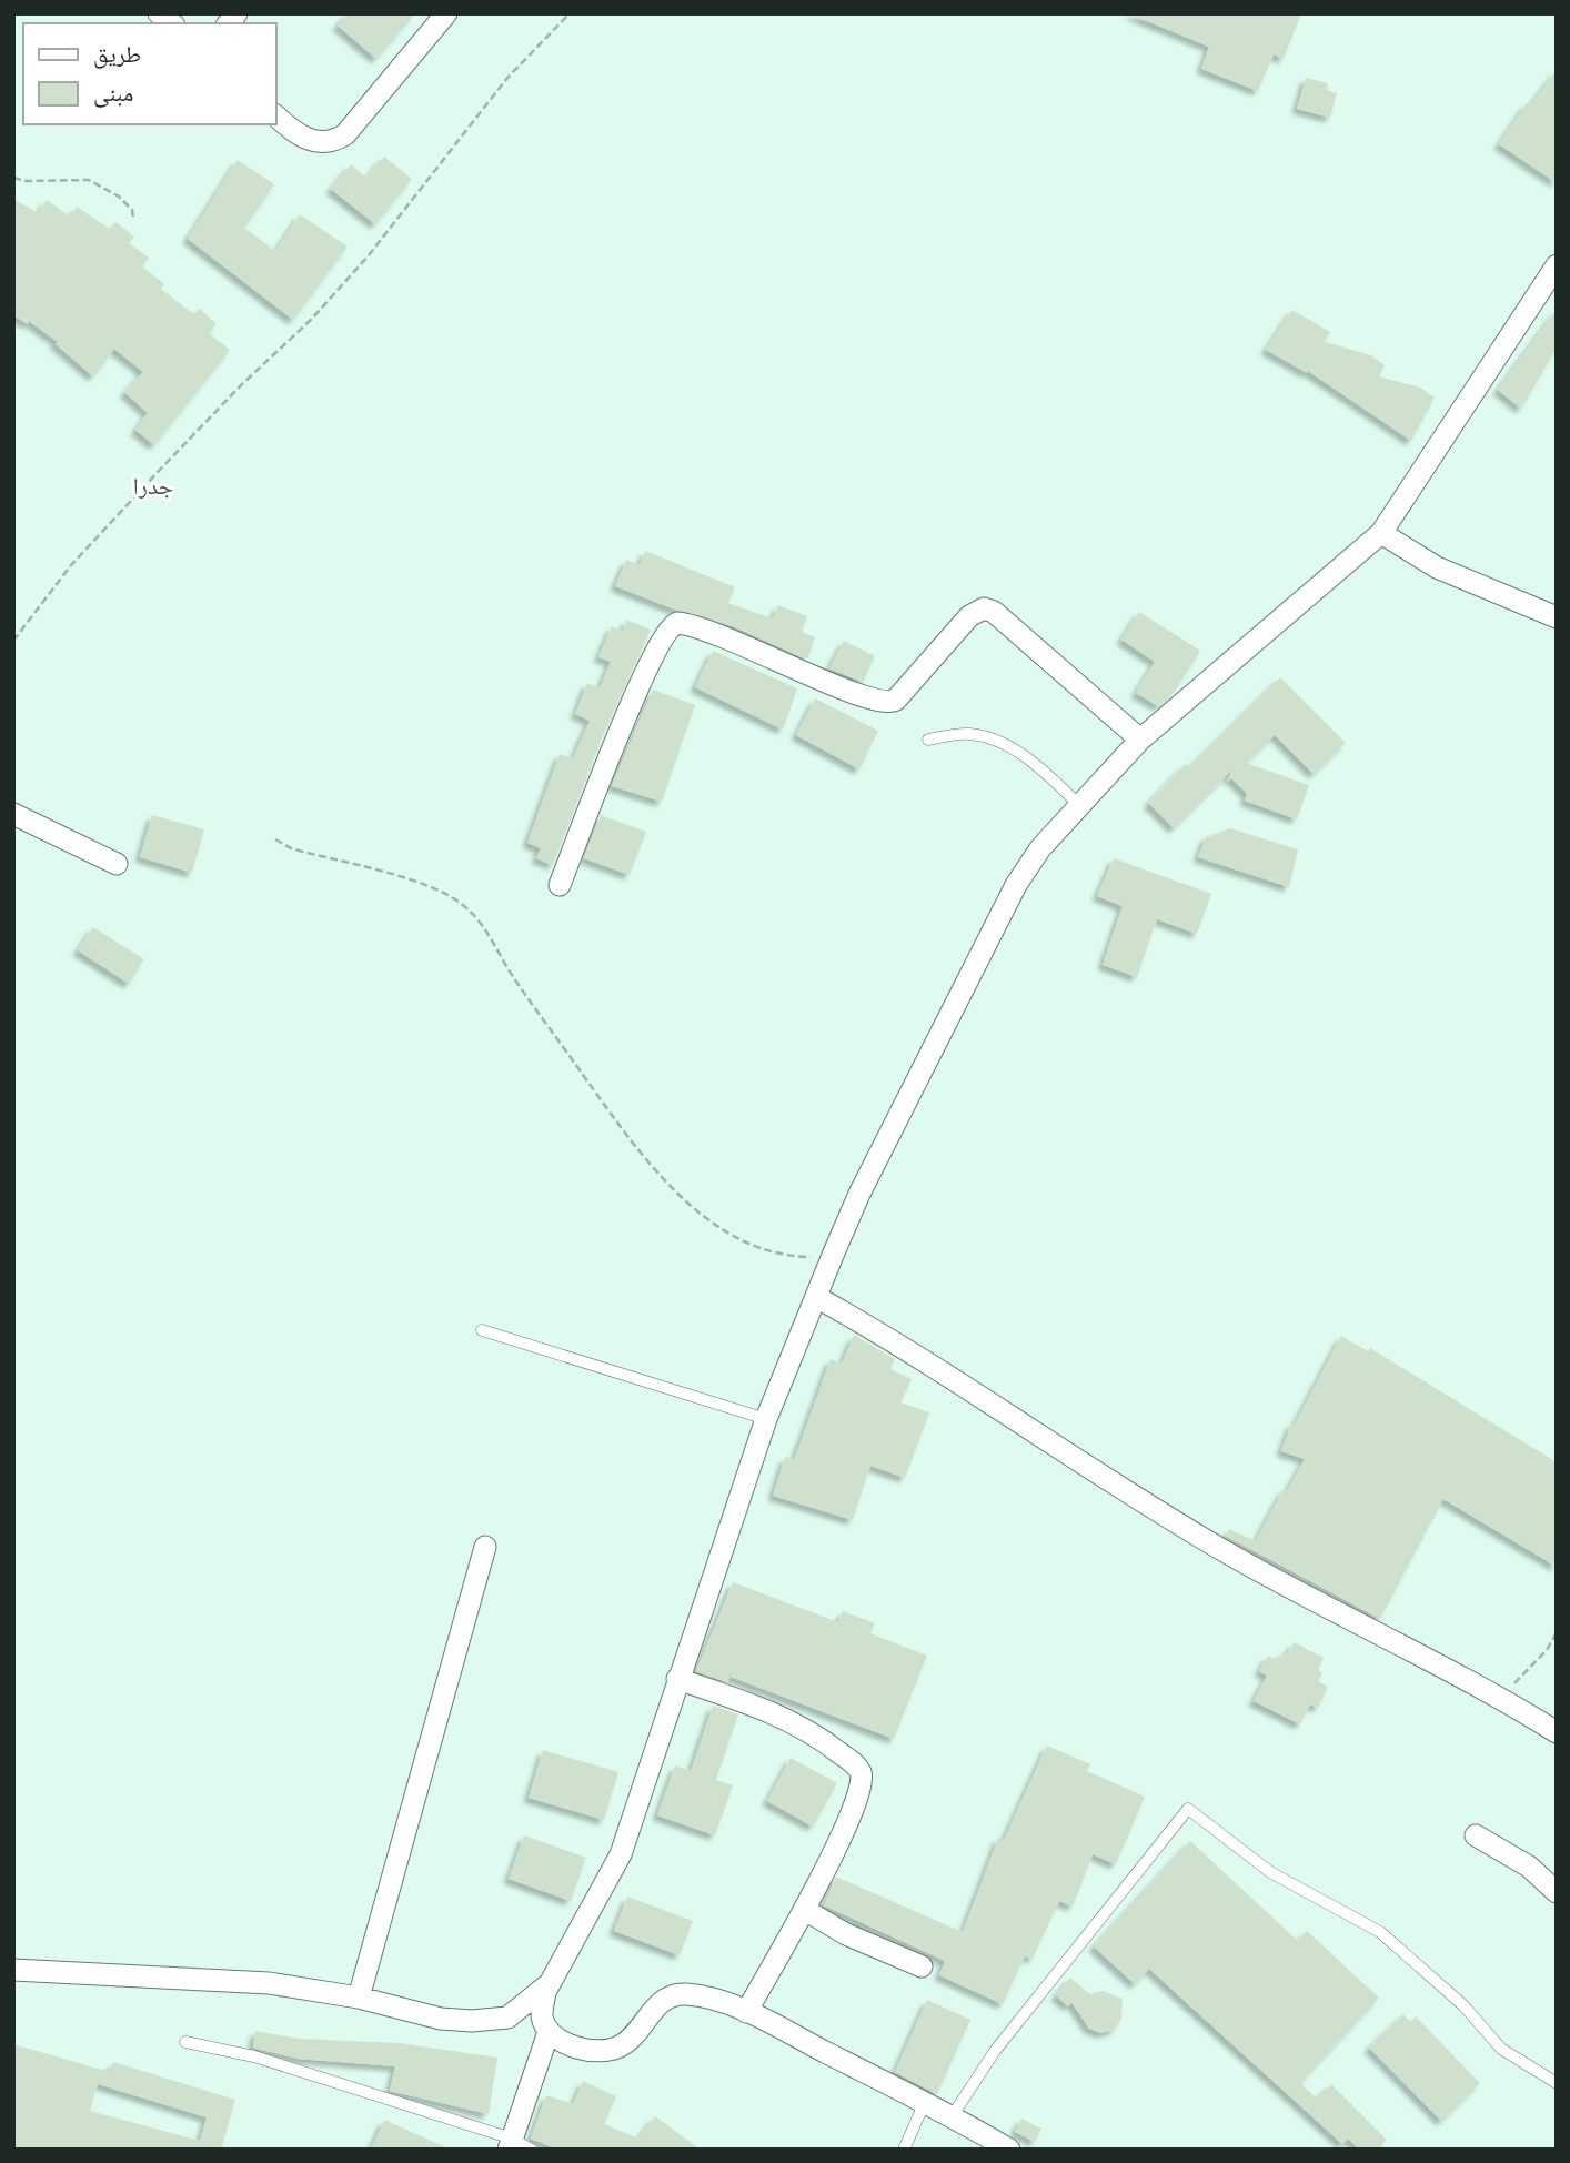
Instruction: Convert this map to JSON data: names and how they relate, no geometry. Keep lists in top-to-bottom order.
{
  "districts": ["جدرا"],
  "legend": ["طريق", "مبنى"]
}
